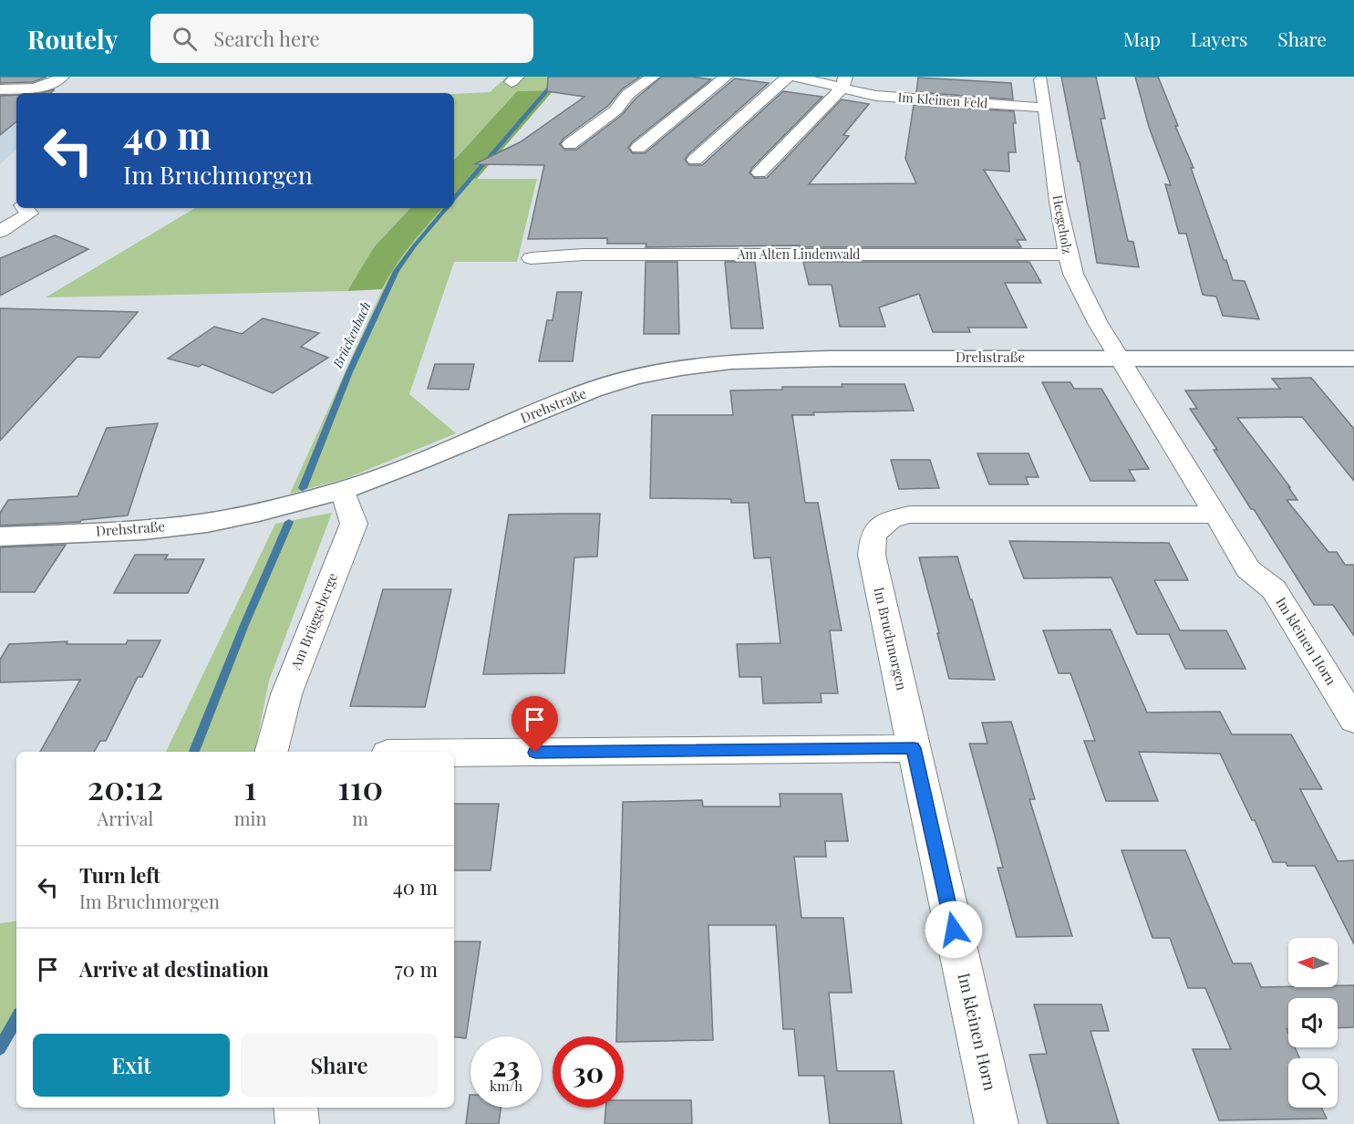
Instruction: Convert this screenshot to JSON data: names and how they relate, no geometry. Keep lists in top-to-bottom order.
{
  "streets": {
    "street": [
      "Im Kleinen Feld",
      "Heegeholz",
      "Am Alten Lindenwald",
      "Drehstraße",
      "Am Brüggeberge",
      "Im Bruchmorgen",
      "Im kleinen Horn"
    ]
  },
  "crossings": [
    ["Im Kleinen Feld", "Heegeholz"],
    ["Heegeholz", "Am Alten Lindenwald"],
    ["Heegeholz", "Drehstraße"],
    ["Drehstraße", "Am Brüggeberge"],
    ["Im Bruchmorgen", "Im kleinen Horn"]
  ],
  "water": ["Brückenbach"],
  "north": "left",
  "page": {
    "header": "Routely",
    "search": "Search here",
    "nav": ["Map", "Layers", "Share"],
    "turn": ["40 m", "Im Bruchmorgen"],
    "eta": [
      "20:12",
      "Arrival",
      "1",
      "min",
      "110",
      "m"
    ],
    "list": [
      {
        "name": "Turn left",
        "note": "Im Bruchmorgen",
        "value": "40 m"
      },
      {
        "name": "Arrive at destination",
        "value": "70 m"
      }
    ],
    "buttons": ["Exit", "Share"],
    "speed": "23 km/h",
    "limit": "30"
  }
}
